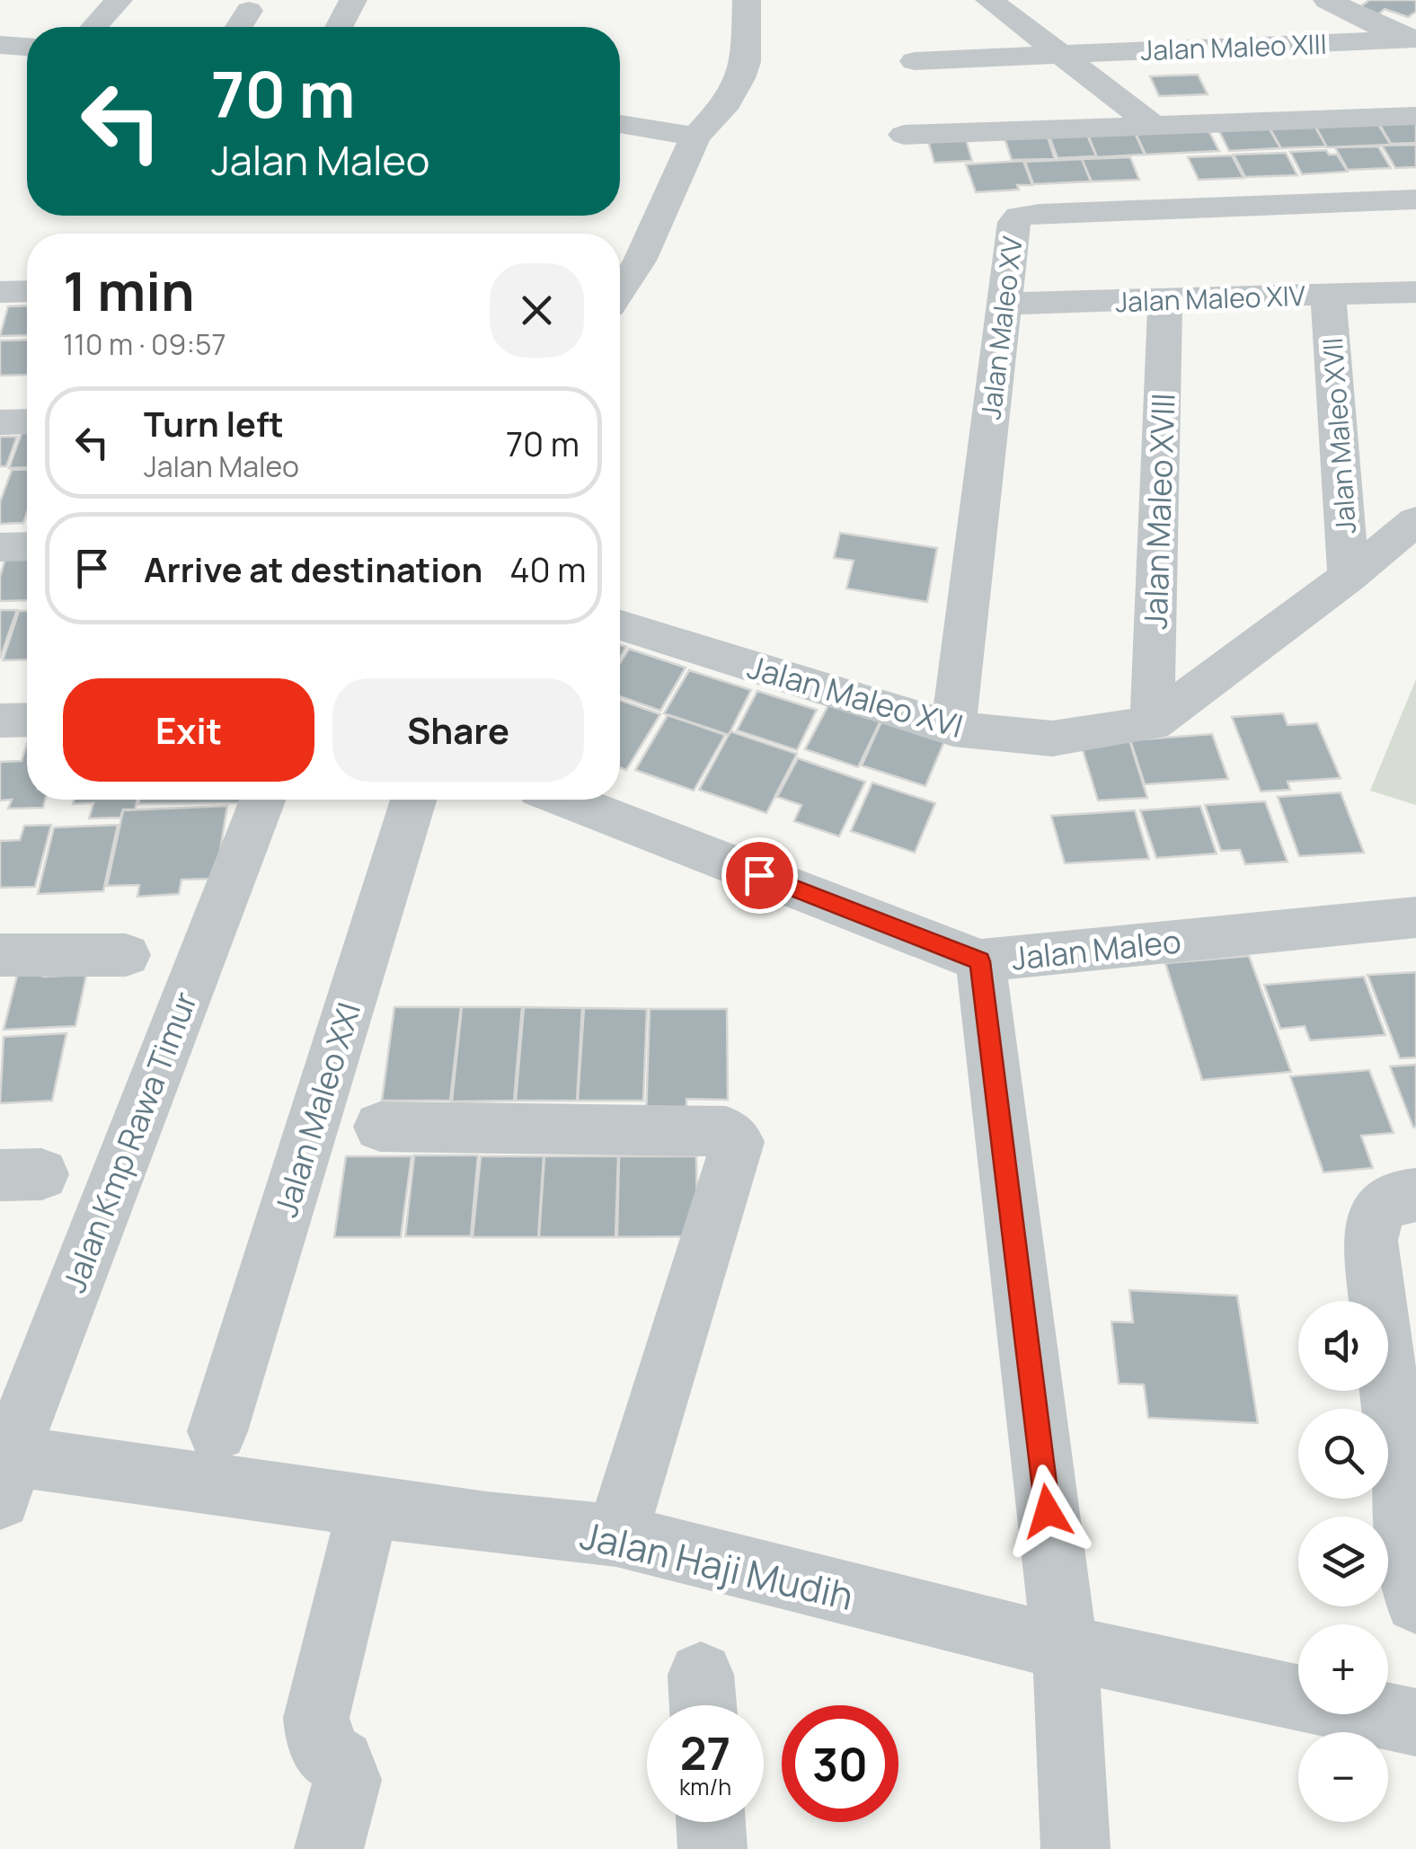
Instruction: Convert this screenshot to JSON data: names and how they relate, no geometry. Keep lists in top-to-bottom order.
{
  "streets": {
    "street": [
      "Jalan Maleo XIII",
      "Jalan Maleo XIV",
      "Jalan Maleo XV",
      "Jalan Maleo XVII",
      "Jalan Maleo XVIII",
      "Jalan Maleo XVI",
      "Jalan Maleo",
      "Jalan Maleo XXI",
      "Jalan Kmp Rawa Timur",
      "Jalan Haji Mudih"
    ]
  },
  "crossings": [
    ["Jalan Maleo XIV", "Jalan Maleo XV"],
    ["Jalan Maleo XIV", "Jalan Maleo XVII"],
    ["Jalan Maleo XIV", "Jalan Maleo XVIII"],
    ["Jalan Maleo XV", "Jalan Maleo XVI"],
    ["Jalan Maleo XVII", "Jalan Maleo XVI"],
    ["Jalan Maleo XVIII", "Jalan Maleo XVI"],
    ["Jalan Kmp Rawa Timur", "Jalan Haji Mudih"]
  ],
  "page": {
    "turn": ["70 m", "Jalan Maleo"],
    "heading": ["1 min", "110 m · 09:57"],
    "list": [
      {
        "name": "Turn left",
        "note": "Jalan Maleo",
        "value": "70 m"
      },
      {
        "name": "Arrive at destination",
        "value": "40 m"
      }
    ],
    "buttons": ["Exit", "Share"],
    "map_buttons": ["+", "−"],
    "speed": "27 km/h",
    "limit": "30"
  }
}
